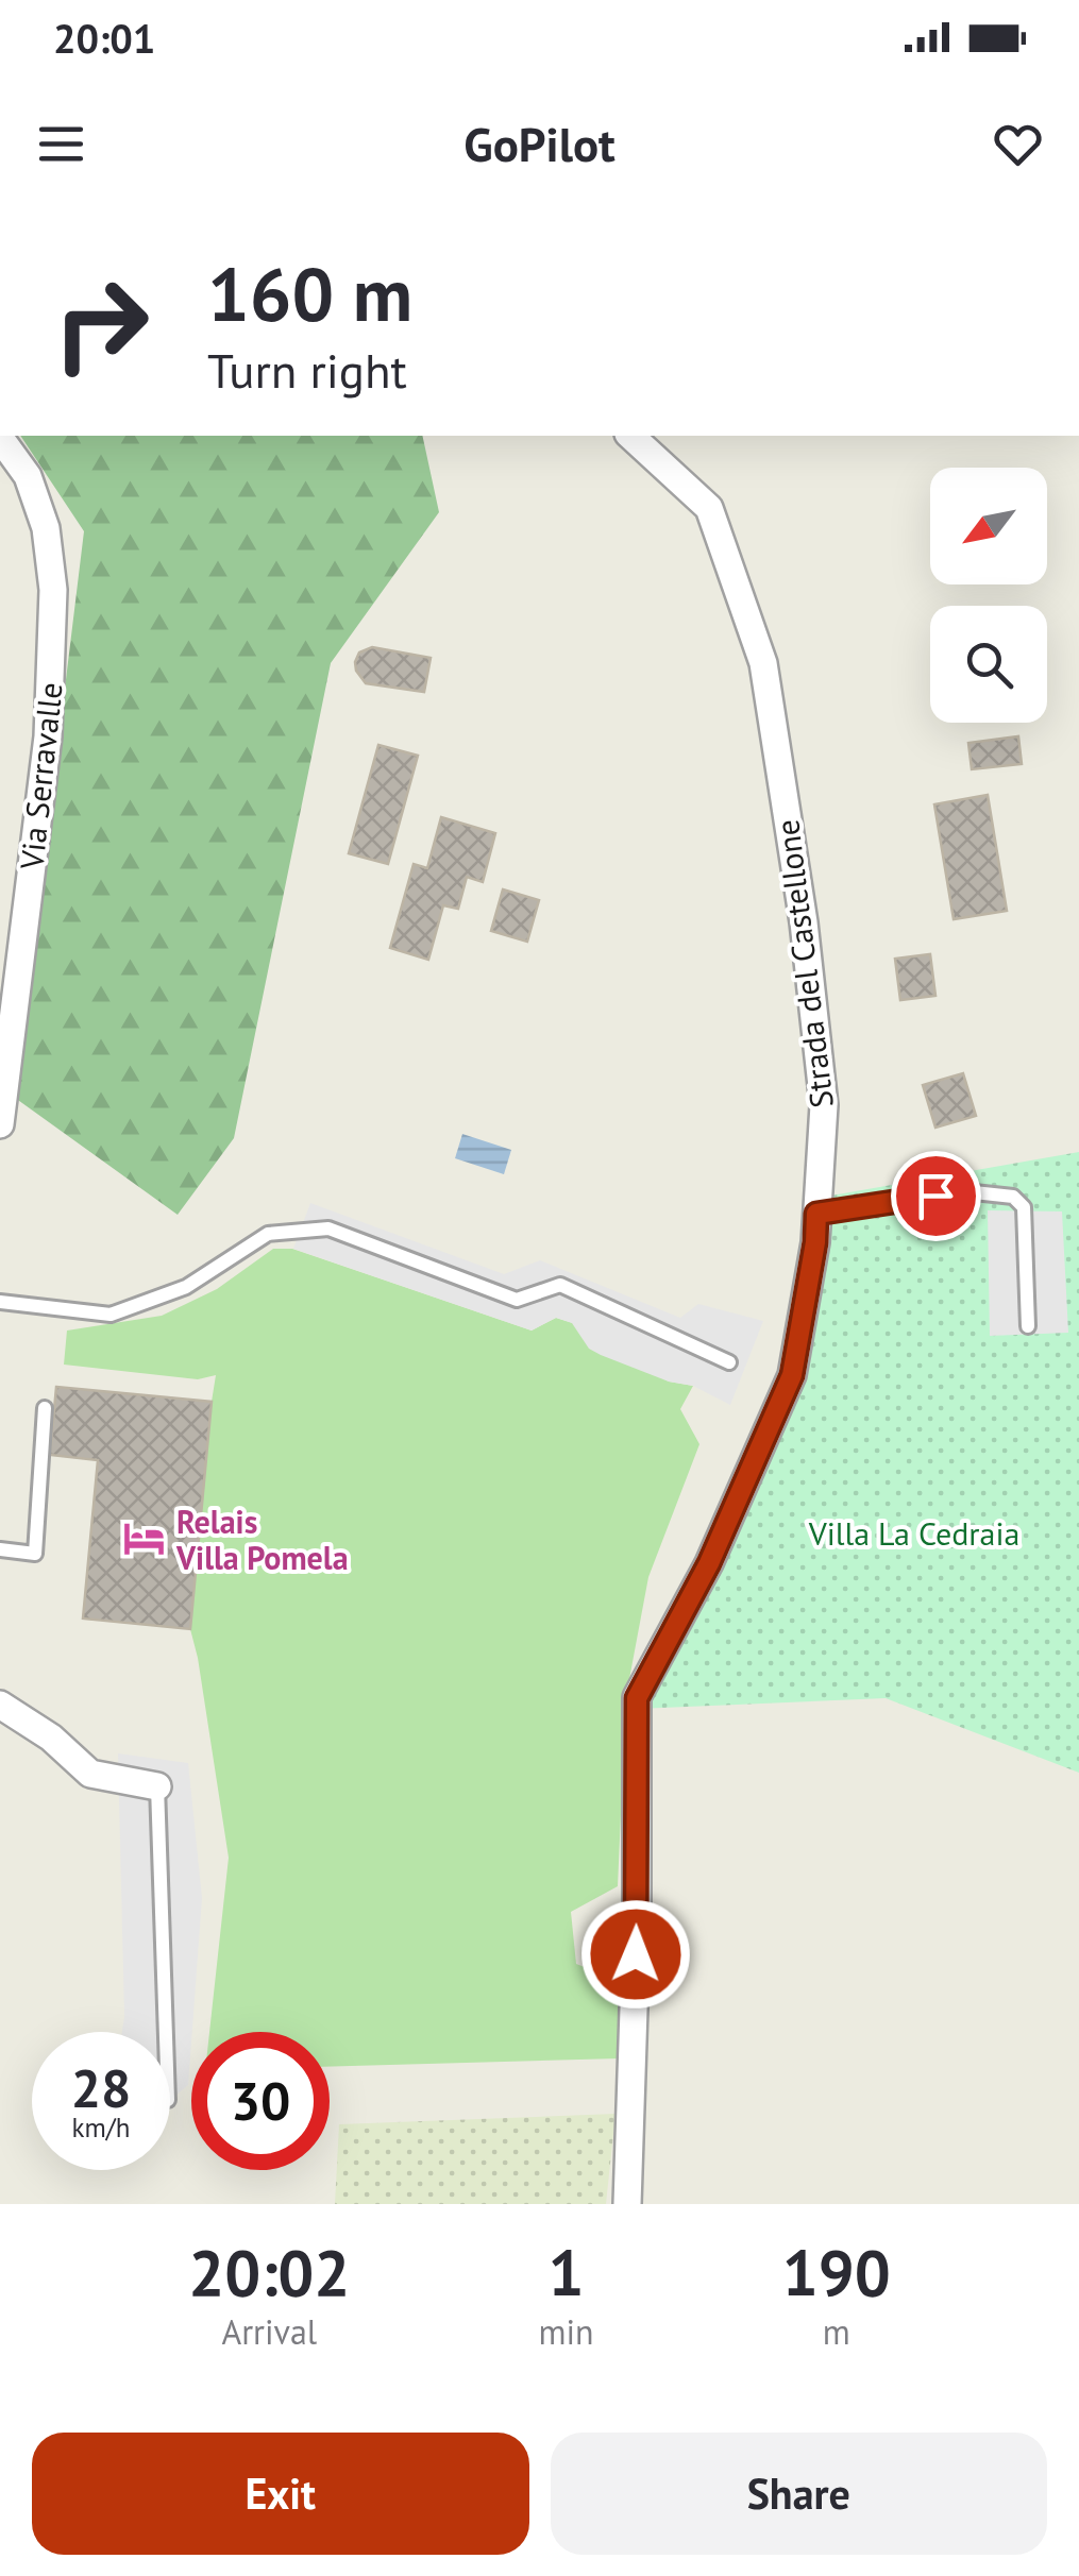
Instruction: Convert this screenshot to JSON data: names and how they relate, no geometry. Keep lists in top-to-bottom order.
{
  "streets": {
    "street": ["Via Serravalle", "Strada del Castellone"]
  },
  "parks": ["Villa La Cedraia"],
  "places": {
    "hotel": ["Relais Villa Pomela"]
  },
  "north": "bottom left",
  "page": {
    "status": "20:01",
    "header": "GoPilot",
    "turn": ["160 m", "Turn right"],
    "speed": "28 km/h",
    "limit": "30",
    "eta": [
      "20:02",
      "Arrival",
      "1",
      "min",
      "190",
      "m"
    ],
    "buttons": ["Exit", "Share"]
  }
}
